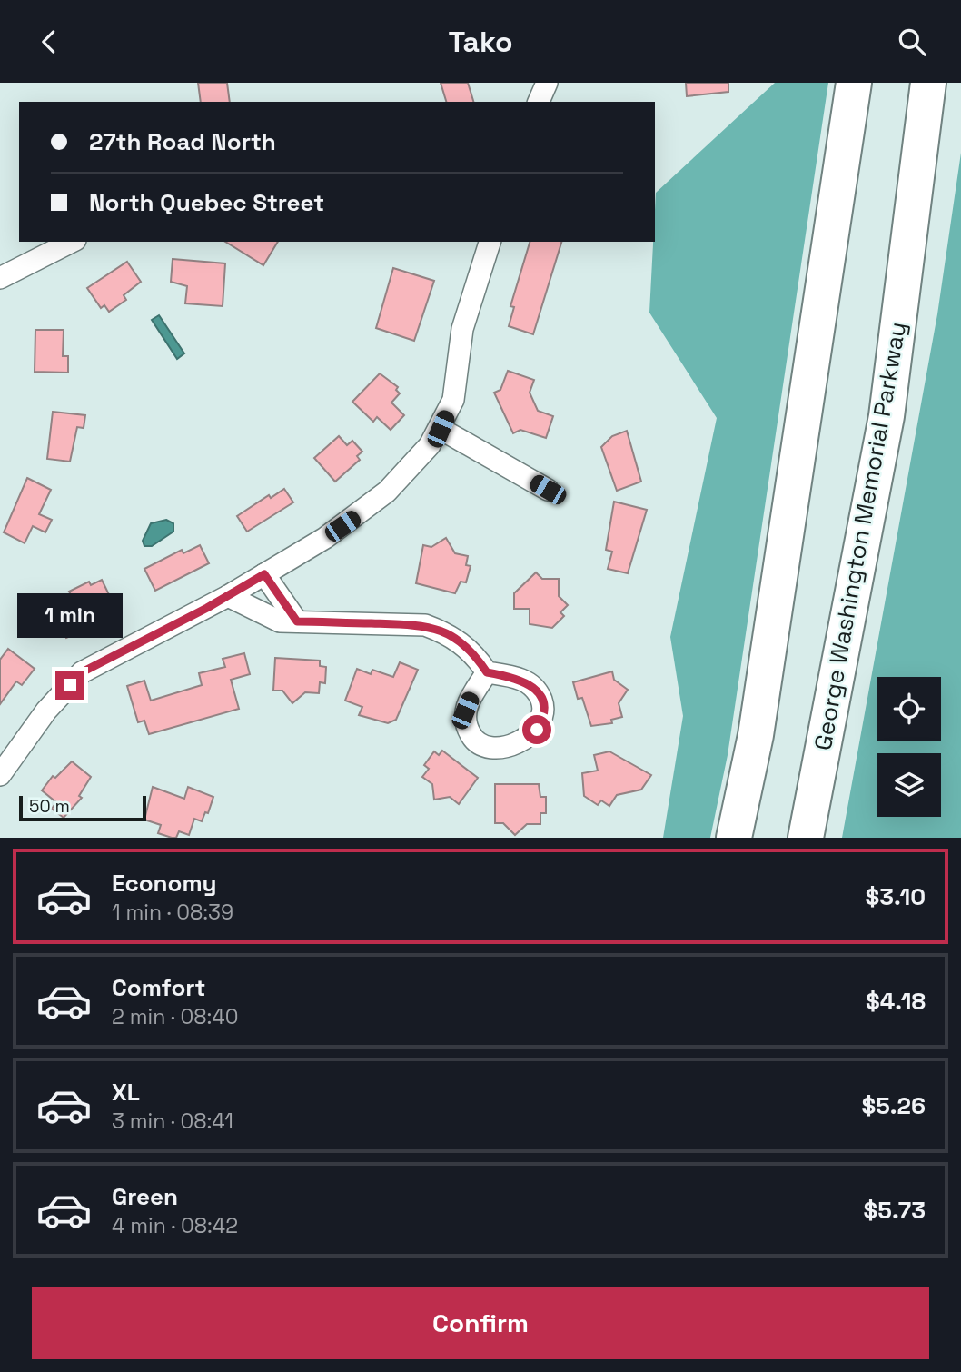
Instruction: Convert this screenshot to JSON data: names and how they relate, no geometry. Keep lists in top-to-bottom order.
{
  "streets": {
    "highway": ["George Washington Memorial Parkway"]
  },
  "scale_bar": "50 m",
  "page": {
    "header": "Tako",
    "banner": ["27th Road North", "North Quebec Street"],
    "bubble": "1 min",
    "scale": "50 m",
    "list": [
      {
        "name": "Economy",
        "note": "1 min · 08:39",
        "value": "$3.10"
      },
      {
        "name": "Comfort",
        "note": "2 min · 08:40",
        "value": "$4.18"
      },
      {
        "name": "XL",
        "note": "3 min · 08:41",
        "value": "$5.26"
      },
      {
        "name": "Green",
        "note": "4 min · 08:42",
        "value": "$5.73"
      }
    ],
    "buttons": "Confirm"
  }
}
